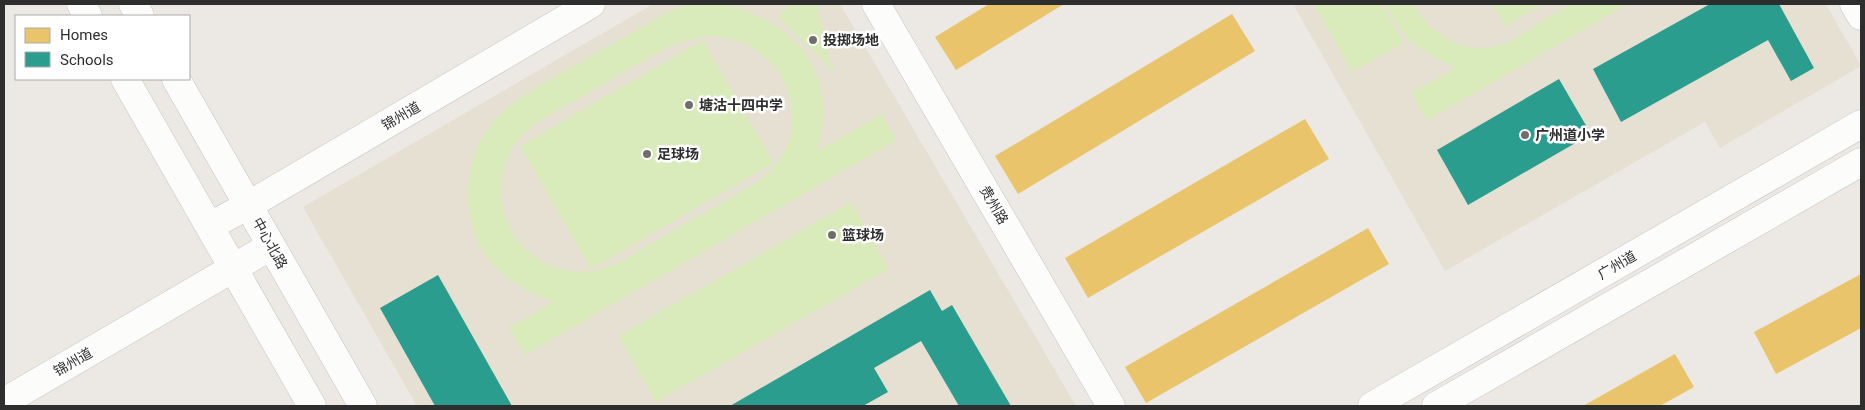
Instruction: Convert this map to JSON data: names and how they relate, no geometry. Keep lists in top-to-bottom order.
{
  "streets": {
    "street": [
      "锦州道",
      "贵州路",
      "中心北路",
      "广州道"
    ]
  },
  "crossings": [
    ["锦州道", "中心北路"]
  ],
  "places": [
    "投掷场地",
    "塘沽十四中学",
    "广州道小学",
    "足球场",
    "篮球场"
  ],
  "legend": ["Homes", "Schools"]
}
